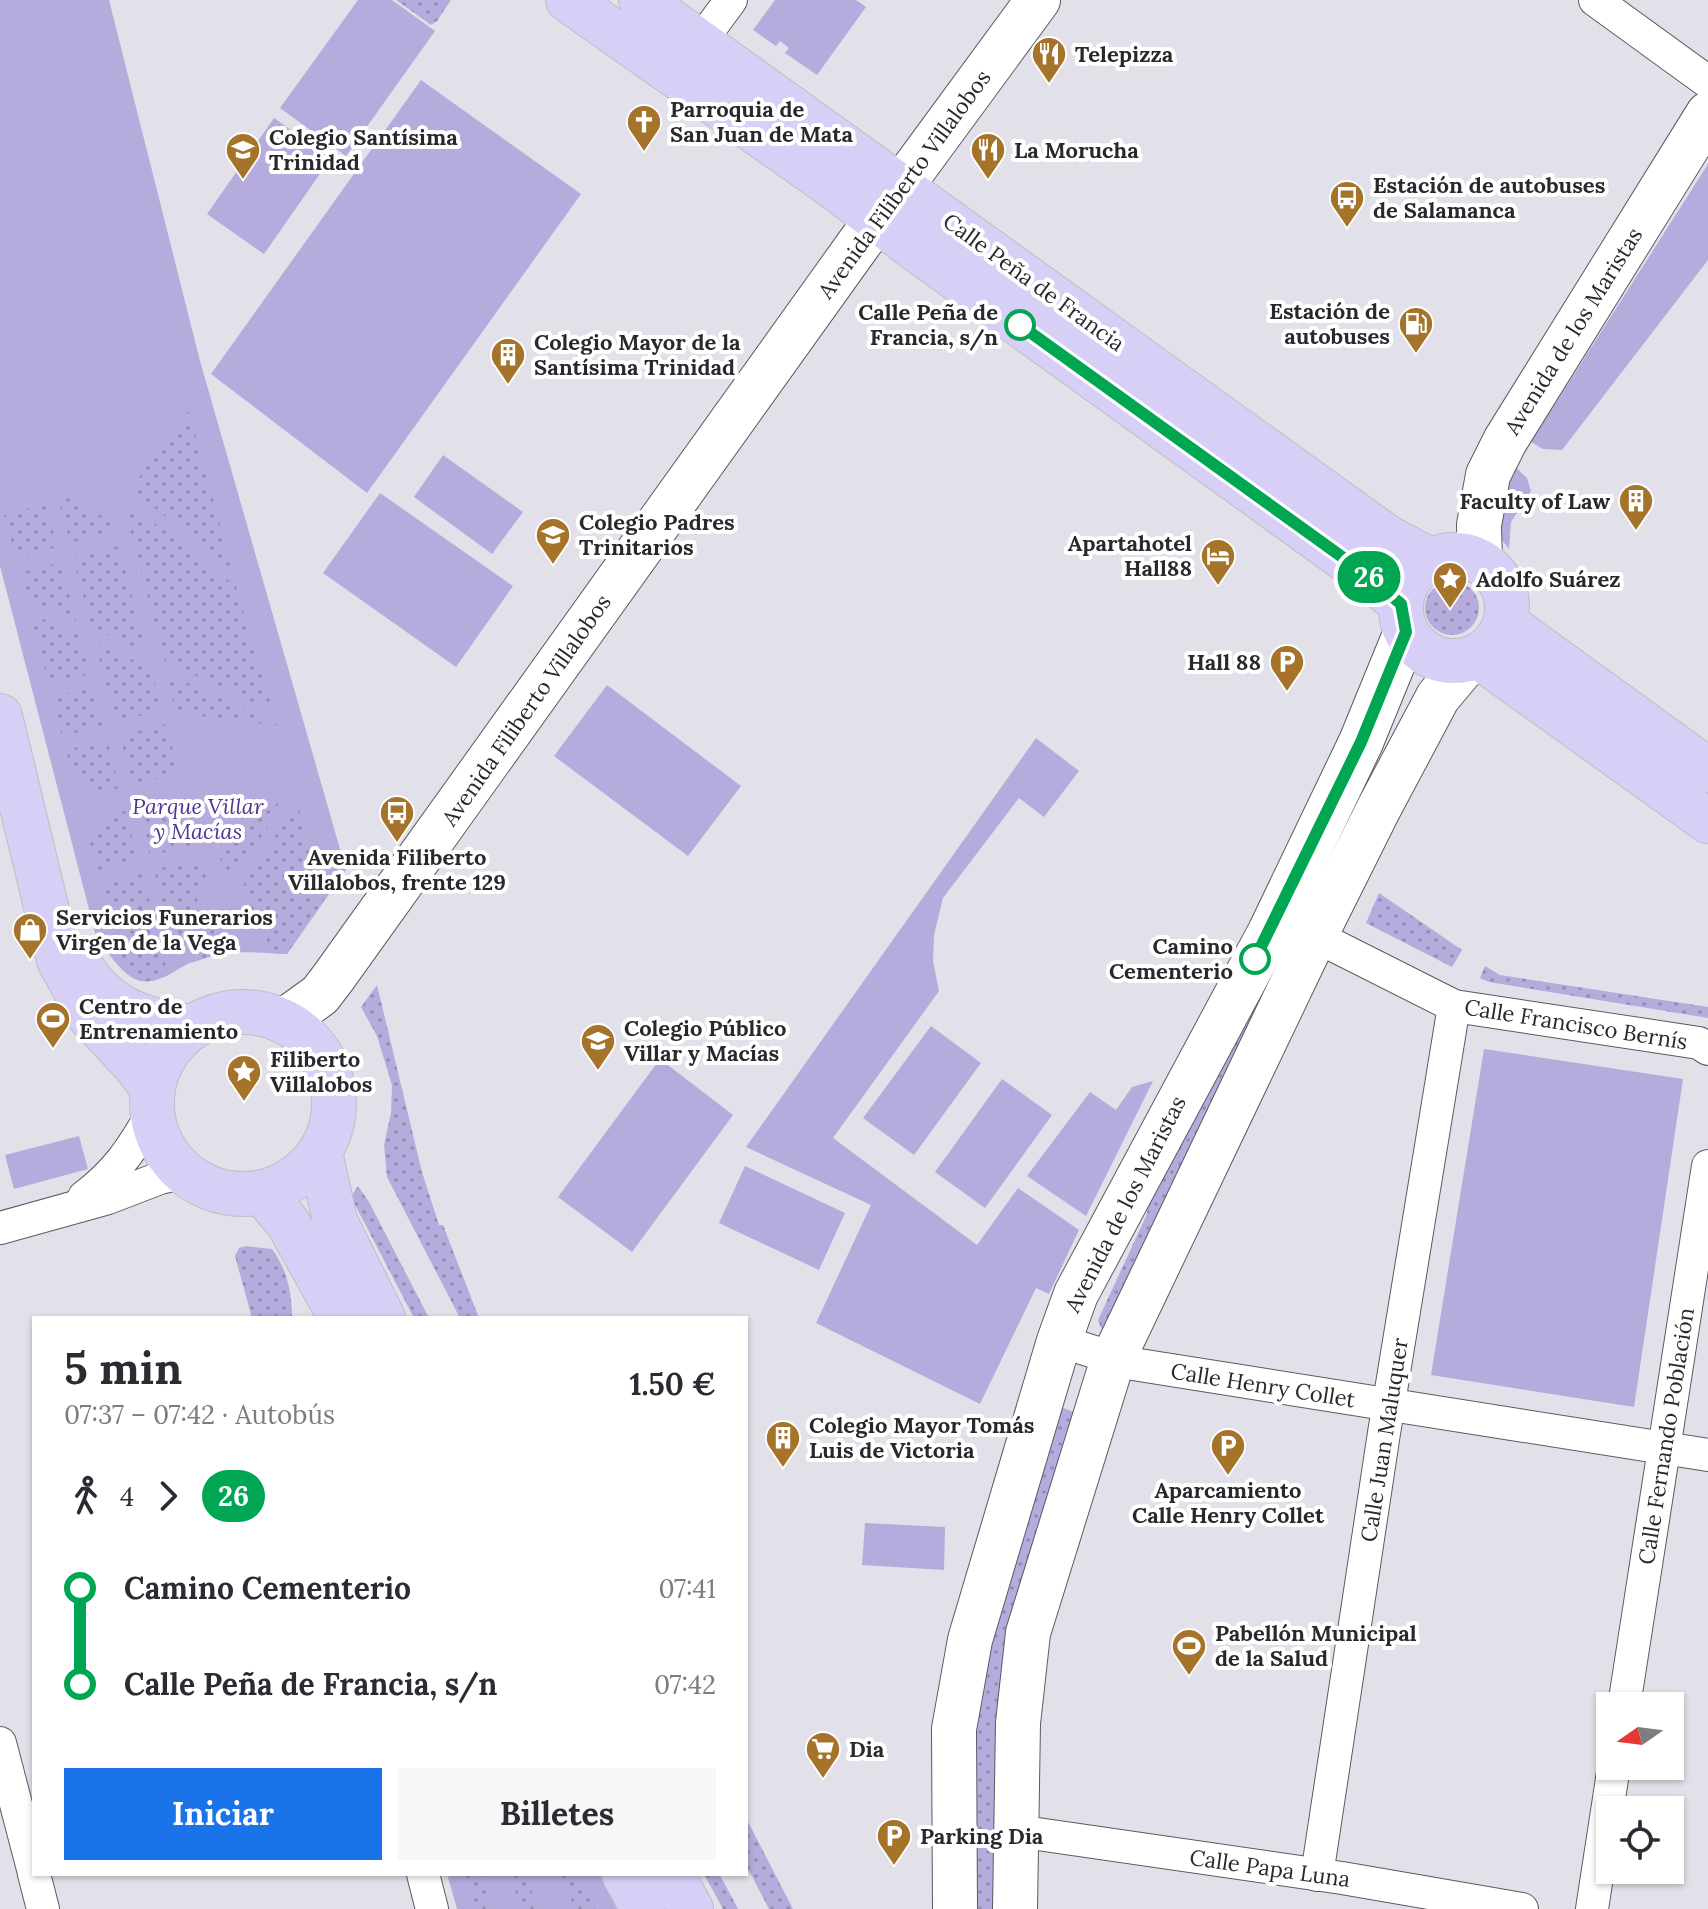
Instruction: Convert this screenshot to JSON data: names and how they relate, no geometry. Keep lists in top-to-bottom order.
{
  "streets": {
    "main road": ["Avenida Filiberto Villalobos", "Calle Peña de Francia", "Avenida de los Maristas"],
    "street": [
      "Calle Francisco Bernís",
      "Calle Henry Collet",
      "Calle Fernando Población",
      "Calle Juan Maluquer",
      "Calle Papa Luna"
    ]
  },
  "crossings": [
    ["Avenida Filiberto Villalobos", "Calle Peña de Francia"],
    ["Calle Peña de Francia", "Avenida de los Maristas"],
    ["Avenida de los Maristas", "Calle Henry Collet"],
    ["Calle Francisco Bernís", "Calle Juan Maluquer"],
    ["Calle Henry Collet", "Calle Fernando Población"],
    ["Calle Henry Collet", "Calle Juan Maluquer"],
    ["Calle Juan Maluquer", "Calle Papa Luna"]
  ],
  "parks": ["Parque Villar y Macías"],
  "places": {
    "restaurant": ["Telepizza", "La Morucha"],
    "church": ["Parroquia de San Juan de Mata"],
    "school or university": ["Colegio Santísima Trinidad", "Colegio Padres Trinitarios", "Colegio Público Villar y Macías"],
    "bus stop": ["Estación de autobuses de Salamanca", "Avenida Filiberto Villalobos, frente 129"],
    "other": ["Calle Peña de Francia, s/n", "Camino Cementerio"],
    "fuel station": ["Estación de autobuses"],
    "building": ["Colegio Mayor de la Santísima Trinidad", "Faculty of Law", "Colegio Mayor Tomás Luis de Victoria"],
    "hotel": ["Apartahotel Hall88"],
    "place": ["Adolfo Suárez", "Filiberto Villalobos"],
    "parking": ["Hall 88", "Aparcamiento Calle Henry Collet", "Parking Dia"],
    "shop": ["Servicios Funerarios Virgen de la Vega"],
    "sports": ["Centro de Entrenamiento", "Pabellón Municipal de la Salud"],
    "supermarket": ["Dia"]
  },
  "lines": ["bus line 26"],
  "north": "left",
  "page": {
    "on_map": "26",
    "heading": ["5 min", "07:37 – 07:42 · Autobús", "1.50 €"],
    "legs": ["4", "26"],
    "list": [
      {
        "name": "Camino Cementerio",
        "value": "07:41"
      },
      {
        "name": "Calle Peña de Francia, s/n",
        "value": "07:42"
      }
    ],
    "buttons": ["Iniciar", "Billetes"]
  }
}
